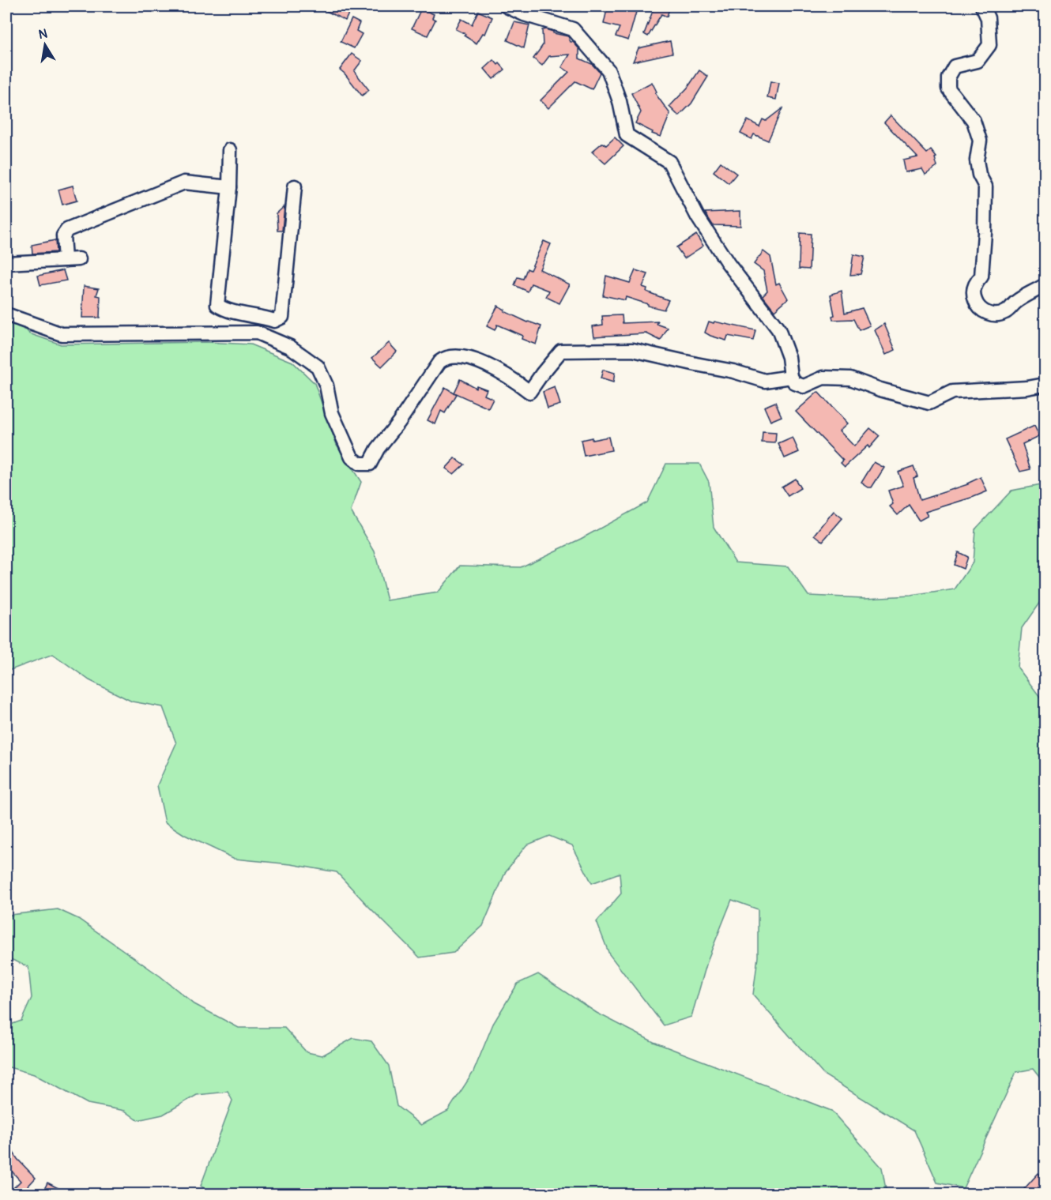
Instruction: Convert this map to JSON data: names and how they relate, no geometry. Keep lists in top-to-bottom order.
{
  "north": "top"
}
